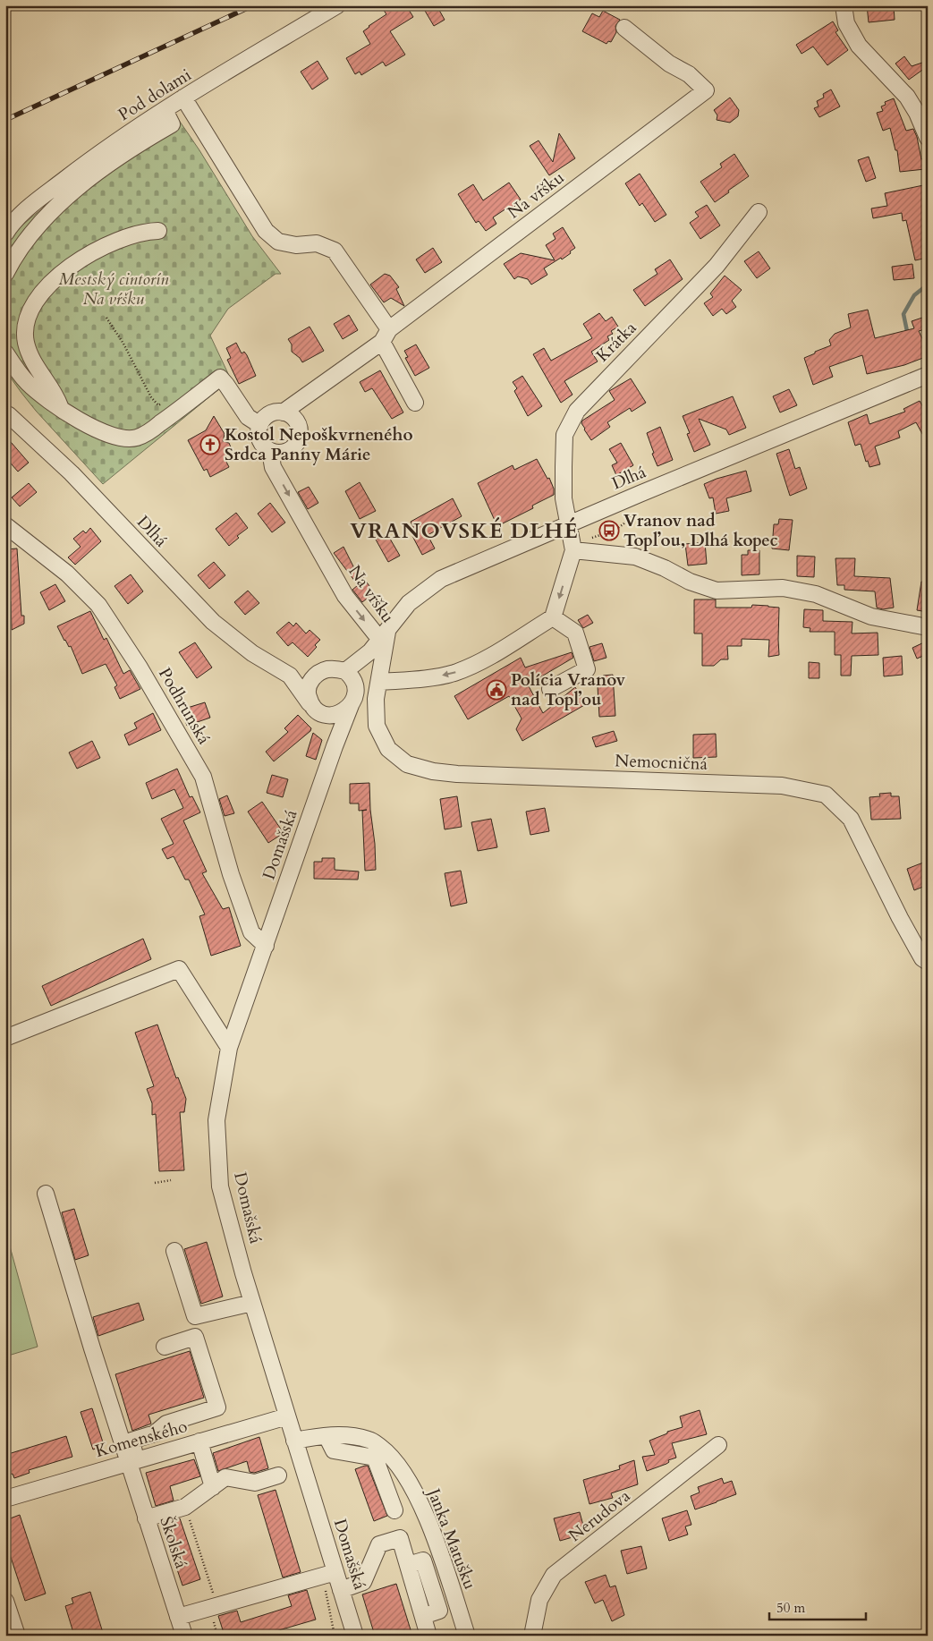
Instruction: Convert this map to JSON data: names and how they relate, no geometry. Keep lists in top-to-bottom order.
{
  "streets": {
    "street": [
      "Pod dolami",
      "Na vŕšku",
      "Krátka",
      "Dlhá",
      "Podhrunská",
      "Nemocničná",
      "Domašská",
      "Komenského",
      "Nerudova",
      "Janka Matušku",
      "Školská"
    ]
  },
  "crossings": [
    ["Na vŕšku", "Dlhá"],
    ["Na vŕšku", "Nemocničná"],
    ["Krátka", "Dlhá"],
    ["Dlhá", "Nemocničná"],
    ["Podhrunská", "Domašská"],
    ["Domašská", "Komenského"],
    ["Domašská", "Janka Matušku"],
    ["Komenského", "Školská"]
  ],
  "districts": ["VRANOVSKÉ DLHÉ"],
  "parks": ["Mestský cintorín Na vŕšku"],
  "places": {
    "church": ["Kostol Nepoškvrneného Srdca Panny Márie"],
    "bus stop": ["Vranov nad Topľou, Dlhá kopec"],
    "public building": ["Polícia Vranov nad Topľou"]
  },
  "scale_bar": "50 m"
}
